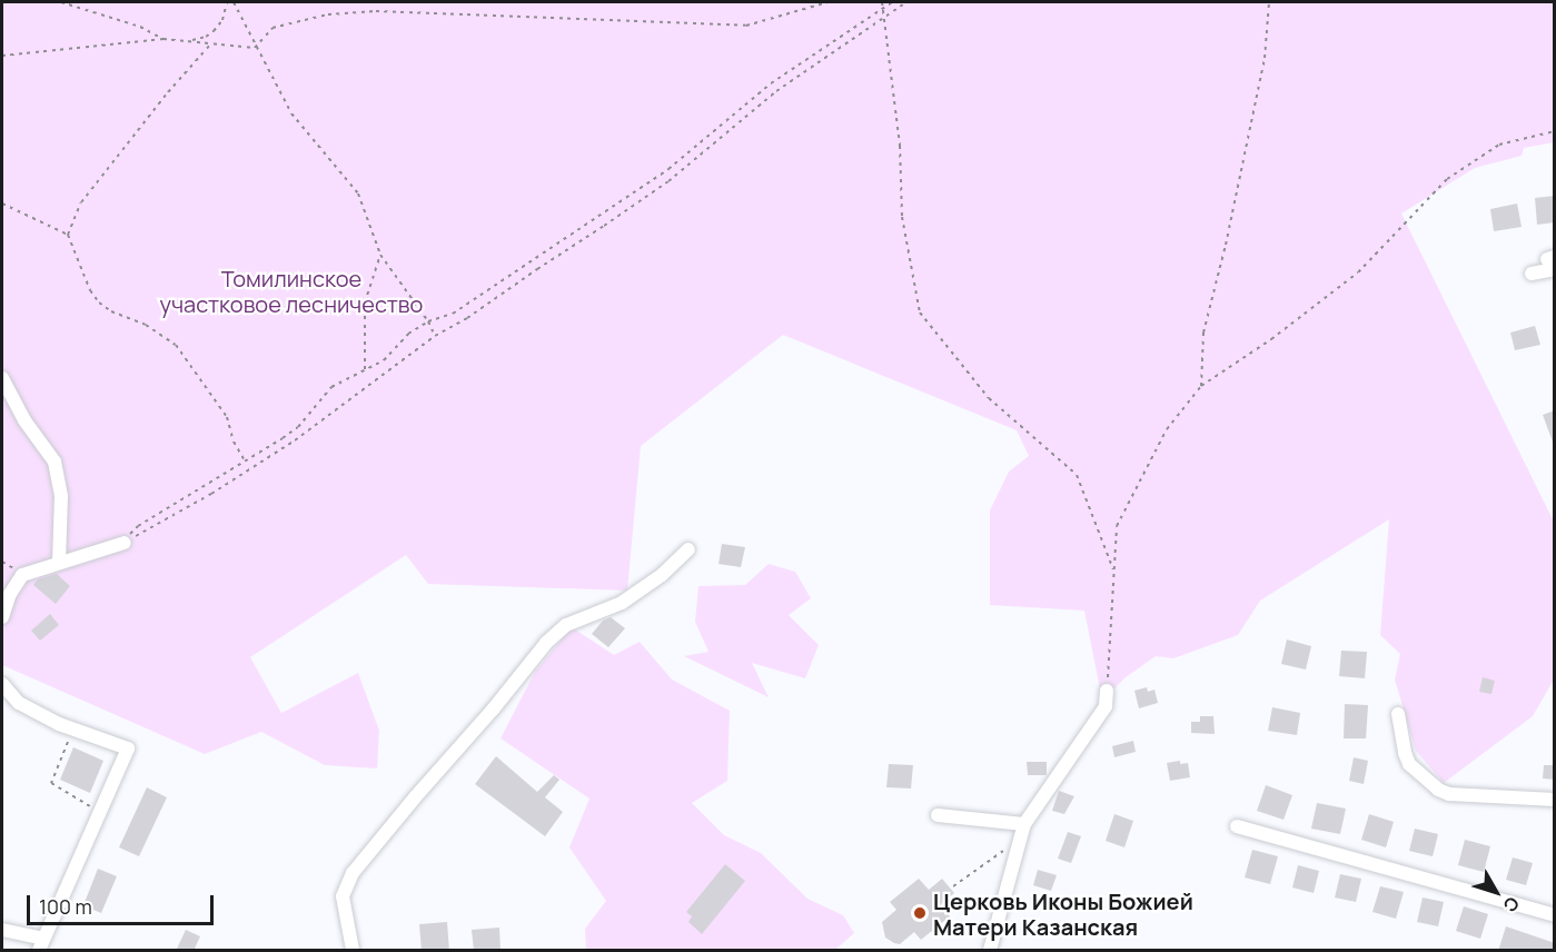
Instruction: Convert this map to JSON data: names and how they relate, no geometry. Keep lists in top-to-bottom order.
{
  "parks": ["Томилинское участковое лесничество"],
  "places": ["Церковь Иконы Божией Матери Казанская"],
  "scale_bar": "100 m",
  "north": "bottom right"
}
